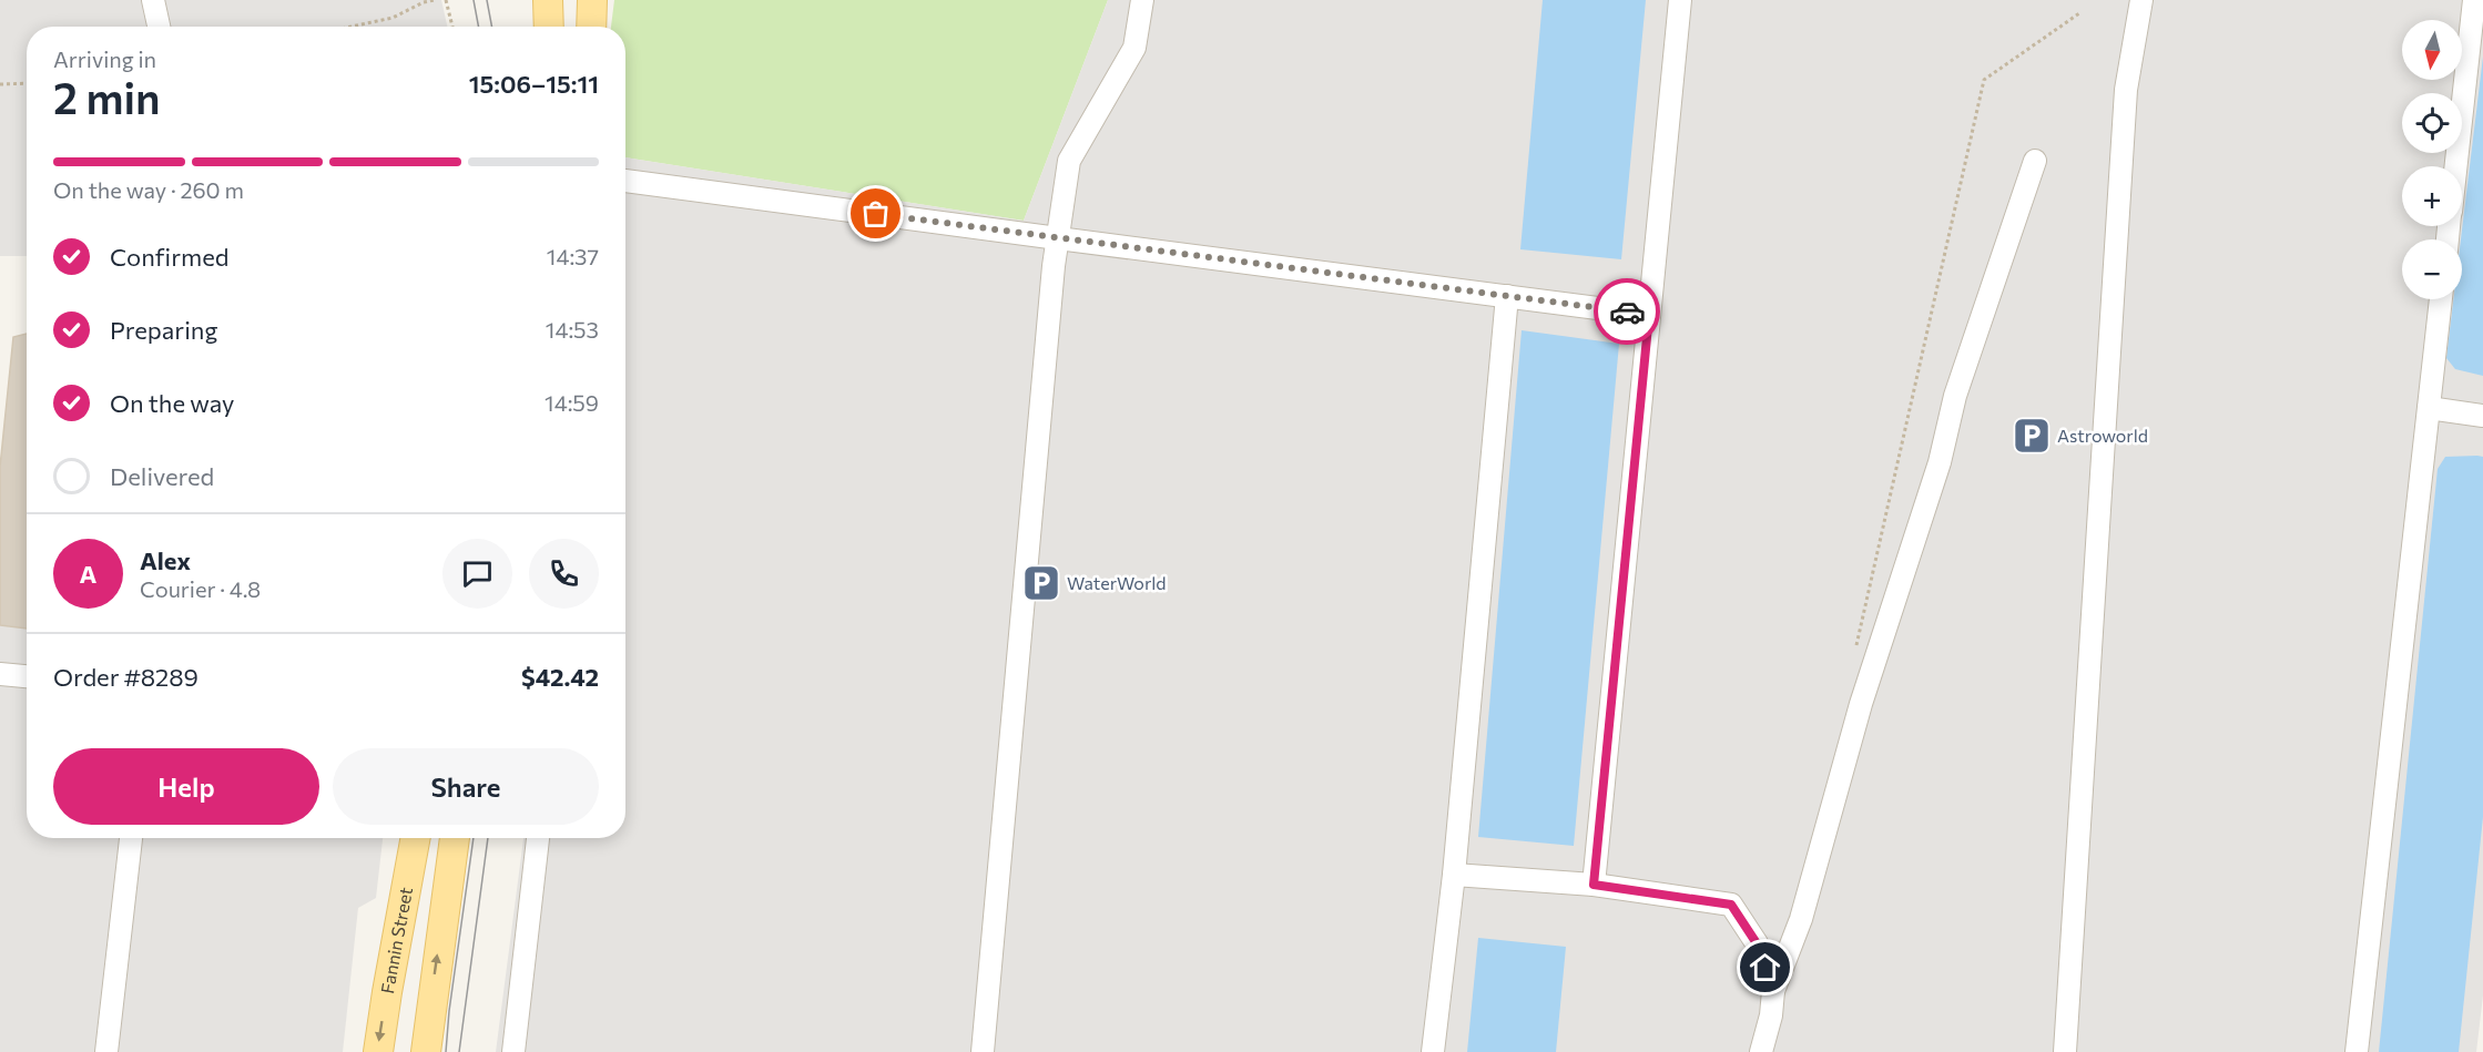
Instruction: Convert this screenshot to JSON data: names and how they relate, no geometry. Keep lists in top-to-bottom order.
{
  "streets": {
    "main road": ["Fannin Street"]
  },
  "places": {
    "parking": ["Astroworld", "WaterWorld"]
  },
  "north": "bottom",
  "page": {
    "map_buttons": ["+", "−"],
    "heading": ["2 min", "Arriving in", "15:06–15:11"],
    "panel": [
      "Alex",
      "Courier · 4.8",
      "Order #8289",
      "$42.42"
    ],
    "bar": "On the way · 260 m",
    "list": [
      ["Confirmed", "14:37"],
      ["Preparing", "14:53"],
      ["On the way", "14:59"],
      "Delivered"
    ],
    "round": "A",
    "buttons": ["Help", "Share"]
  }
}
